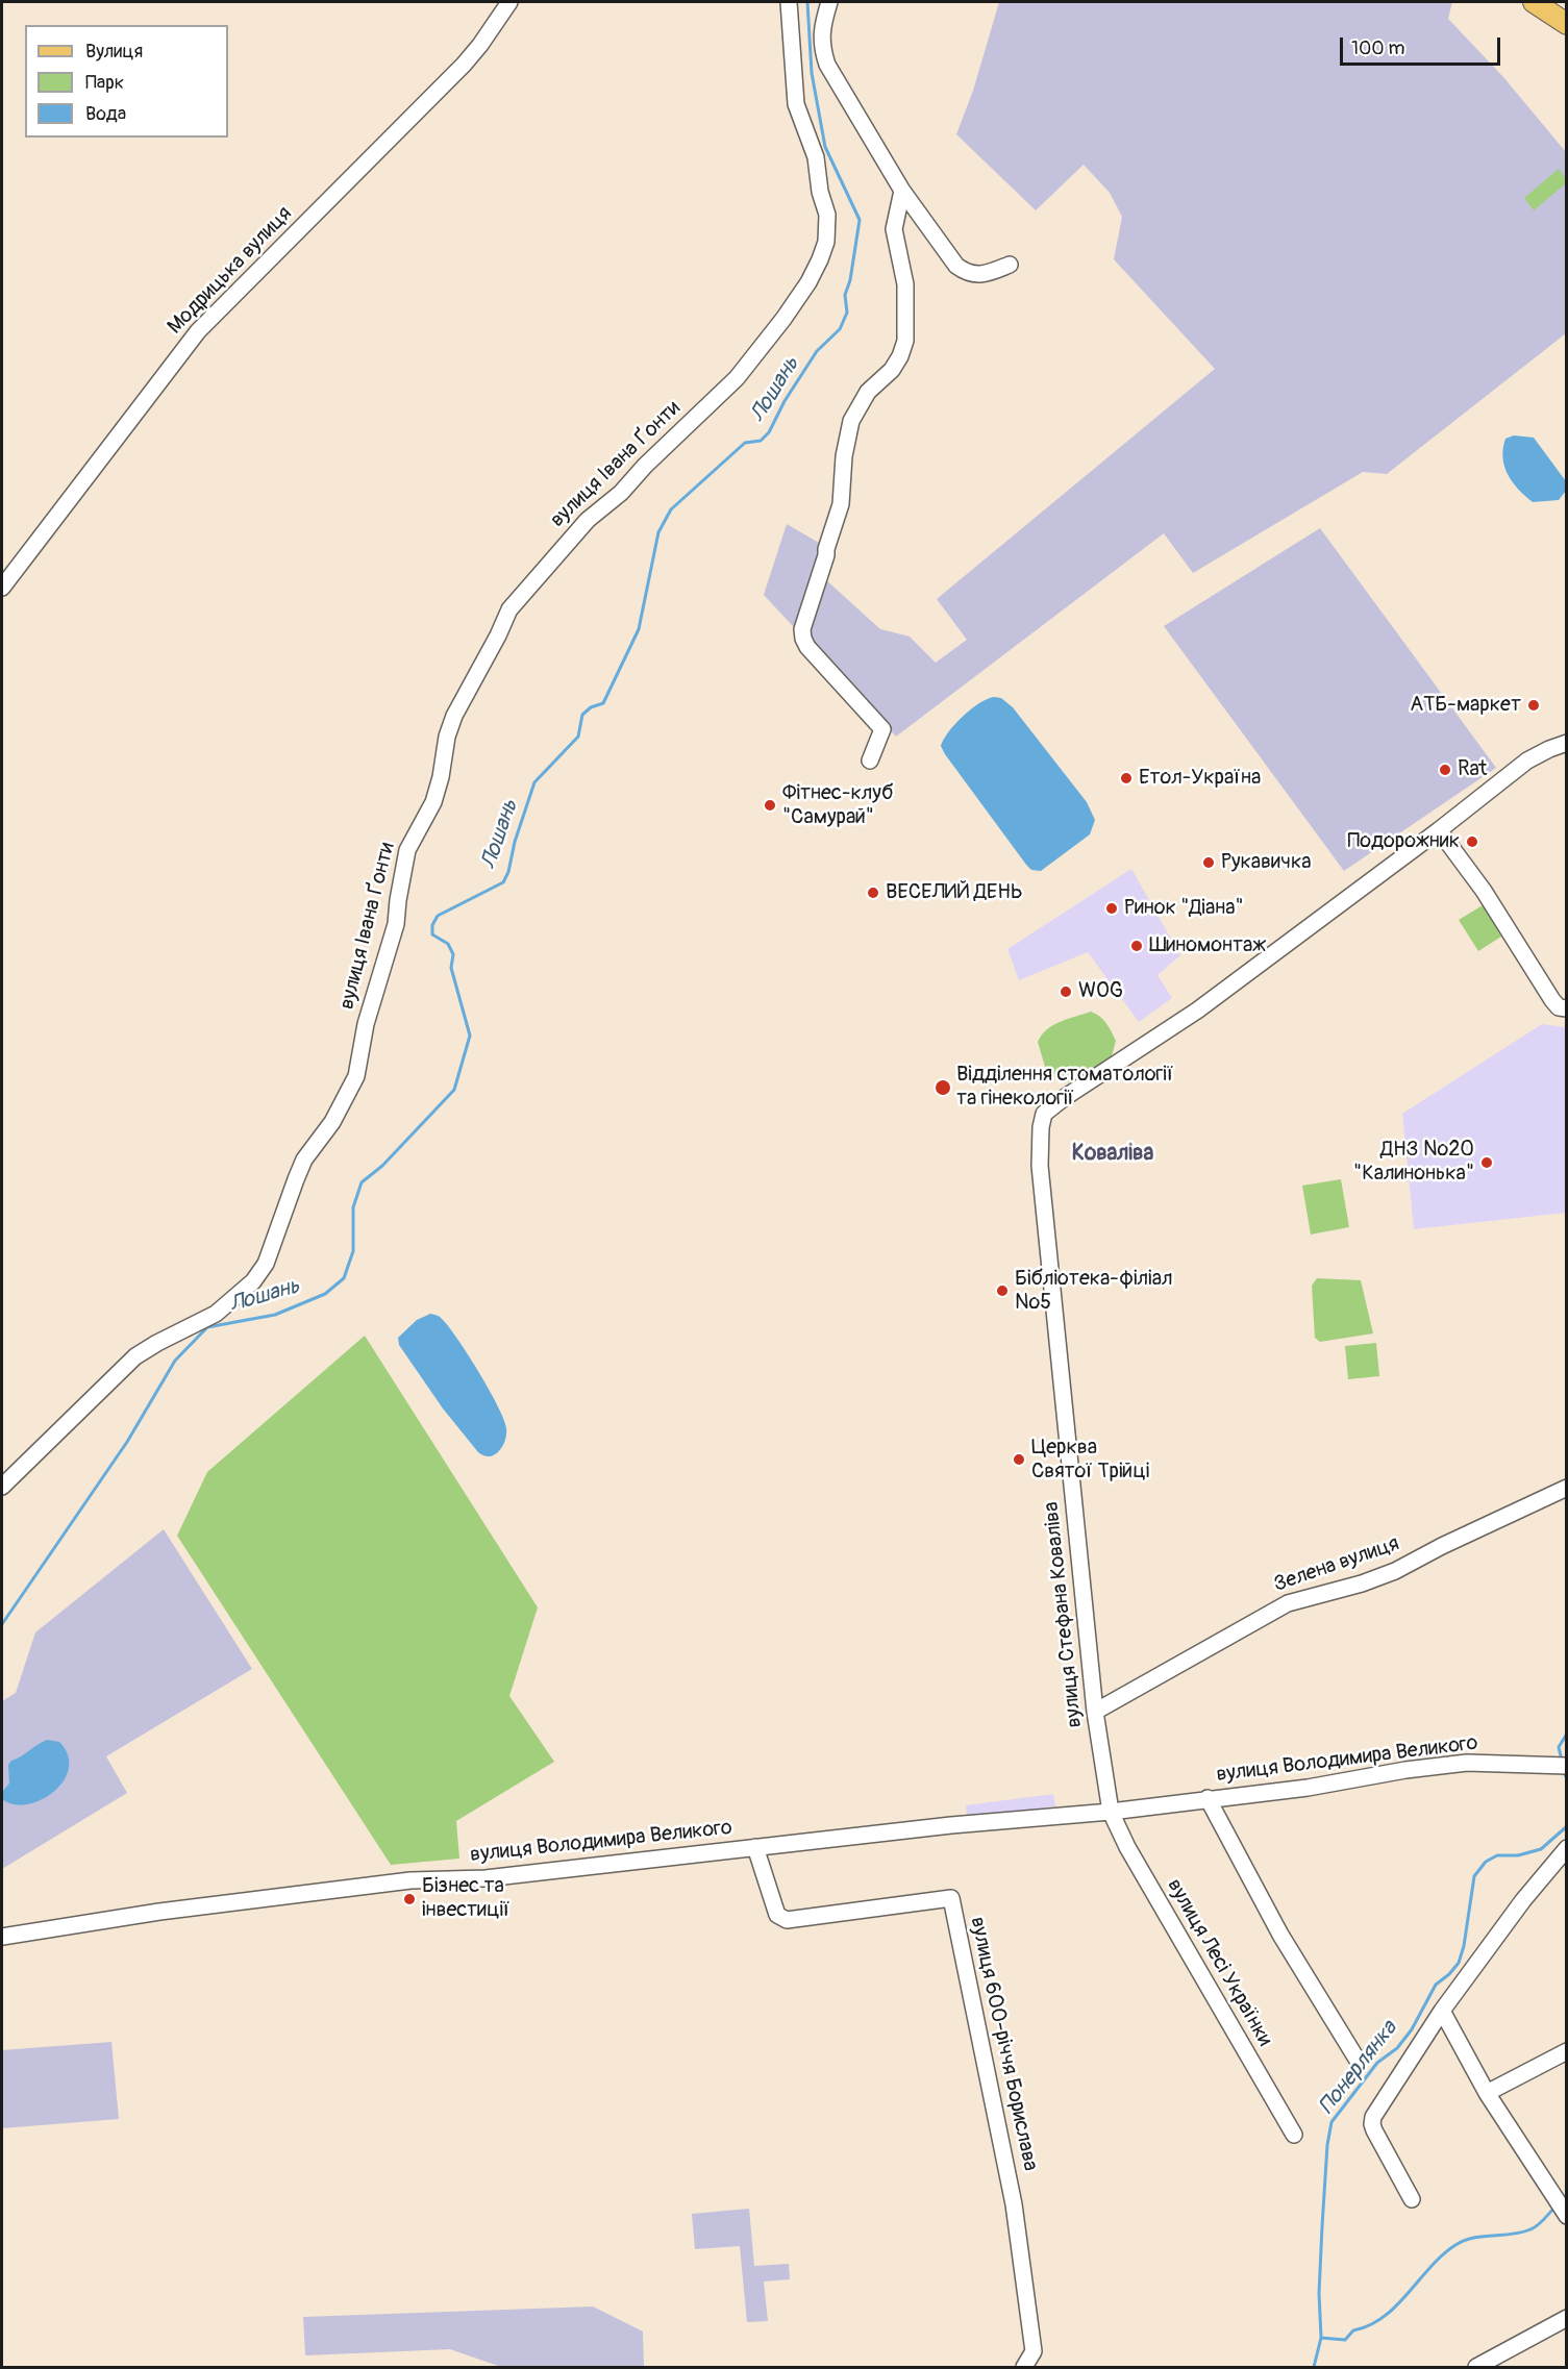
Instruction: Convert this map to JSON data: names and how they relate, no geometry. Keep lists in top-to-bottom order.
{
  "streets": {
    "street": [
      "Модрицька вулиця",
      "вулиця Івана Ґонти",
      "Зелена вулиця",
      "вулиця Стефана Коваліва",
      "вулиця Володимира Великого",
      "вулиця Лесі Українки",
      "вулиця 600-річчя Борислава"
    ]
  },
  "crossings": [
    ["Зелена вулиця", "вулиця Стефана Коваліва"],
    ["вулиця Стефана Коваліва", "вулиця Володимира Великого"],
    ["вулиця Стефана Коваліва", "вулиця Лесі Українки"],
    ["вулиця Володимира Великого", "вулиця Лесі Українки"],
    ["вулиця Володимира Великого", "вулиця 600-річчя Борислава"]
  ],
  "districts": ["Коваліва"],
  "water": ["Лошань", "Понерлянка"],
  "places": [
    "АТБ-маркет",
    "Rat",
    "Етол-Україна",
    "Фітнес-клуб \"Самурай\"",
    "Подорожник",
    "Рукавичка",
    "ВЕСЕЛИЙ ДЕНЬ",
    "Ринок \"Діана\"",
    "Шиномонтаж",
    "WOG",
    "Відділення стоматології та гінекології",
    "ДНЗ №20 \"Калинонька\"",
    "Бібліотека-філіал №5",
    "Церква Святої Трійці",
    "Бізнес та інвестиції"
  ],
  "legend": ["Вулиця", "Парк", "Вода"],
  "scale_bar": "100 m"
}
